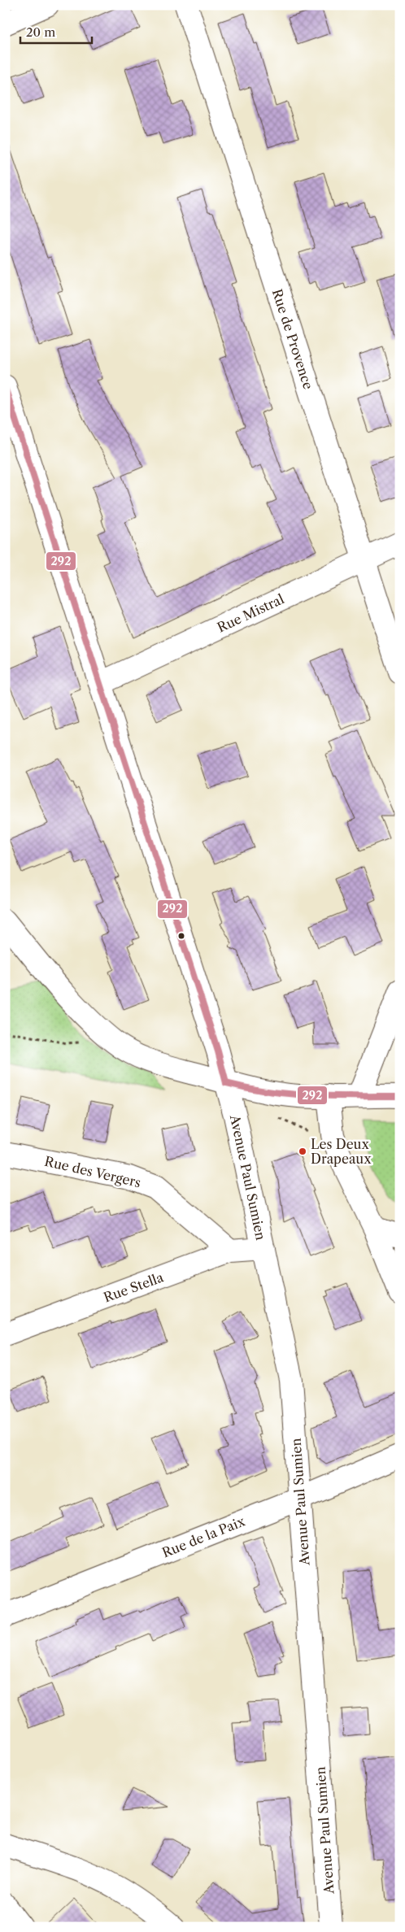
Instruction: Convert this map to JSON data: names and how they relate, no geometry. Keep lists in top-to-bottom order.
{
  "streets": {
    "street": [
      "Rue de Provence",
      "Rue Mistral",
      "Rue des Vergers",
      "Avenue Paul Sumien",
      "Rue Stella",
      "Rue de la Paix"
    ]
  },
  "crossings": [
    ["Rue de Provence", "Rue Mistral"],
    ["Rue Mistral", "Avenue Paul Sumien"],
    ["Rue des Vergers", "Rue Stella"],
    ["Avenue Paul Sumien", "Rue Stella"],
    ["Avenue Paul Sumien", "Rue de la Paix"]
  ],
  "places": ["Les Deux Drapeaux"],
  "lines": ["transit line 292"],
  "scale_bar": "20 m"
}
